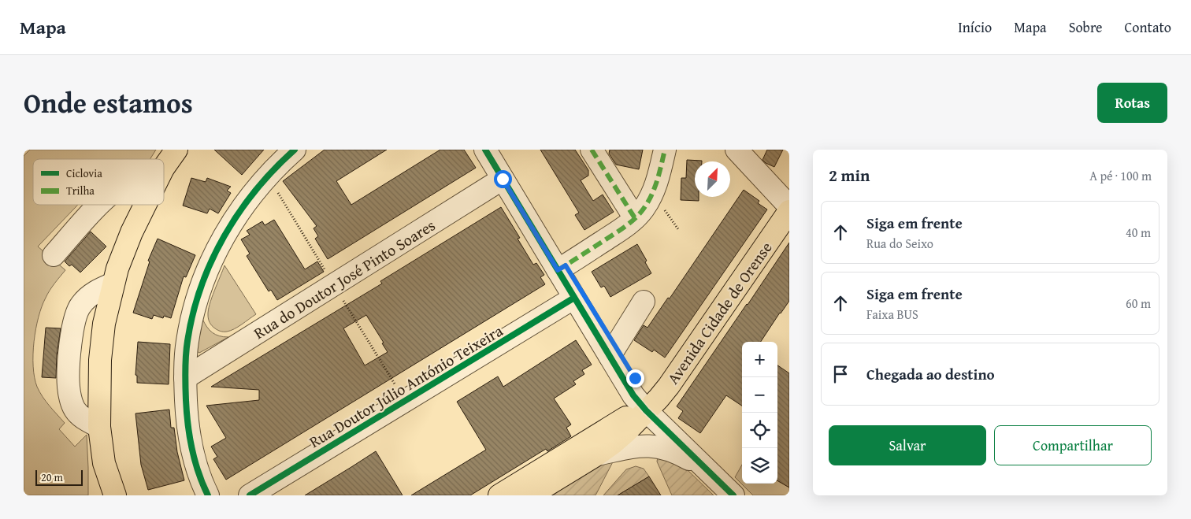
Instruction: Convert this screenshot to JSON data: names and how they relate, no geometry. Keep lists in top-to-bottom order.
{
  "streets": {
    "main road": ["Avenida Cidade de Orense"],
    "street": ["Rua do Doutor José Pinto Soares", "Rua Doutor Júlio António Teixeira"]
  },
  "legend": ["Ciclovia", "Trilha"],
  "scale_bar": "20 m",
  "north": "top right",
  "page": {
    "header": "Mapa",
    "nav": [
      "Início",
      "Mapa",
      "Sobre",
      "Contato"
    ],
    "title": "Onde estamos",
    "buttons": [
      "Rotas",
      ["Salvar", "Compartilhar"]
    ],
    "heading": ["2 min", "A pé · 100 m"],
    "list": [
      ["Siga em frente", "Rua do Seixo", "40 m"],
      ["Siga em frente", "Faixa BUS", "60 m"],
      "Chegada ao destino"
    ],
    "map_buttons": ["+", "−"],
    "scale": "20 m"
  }
}
